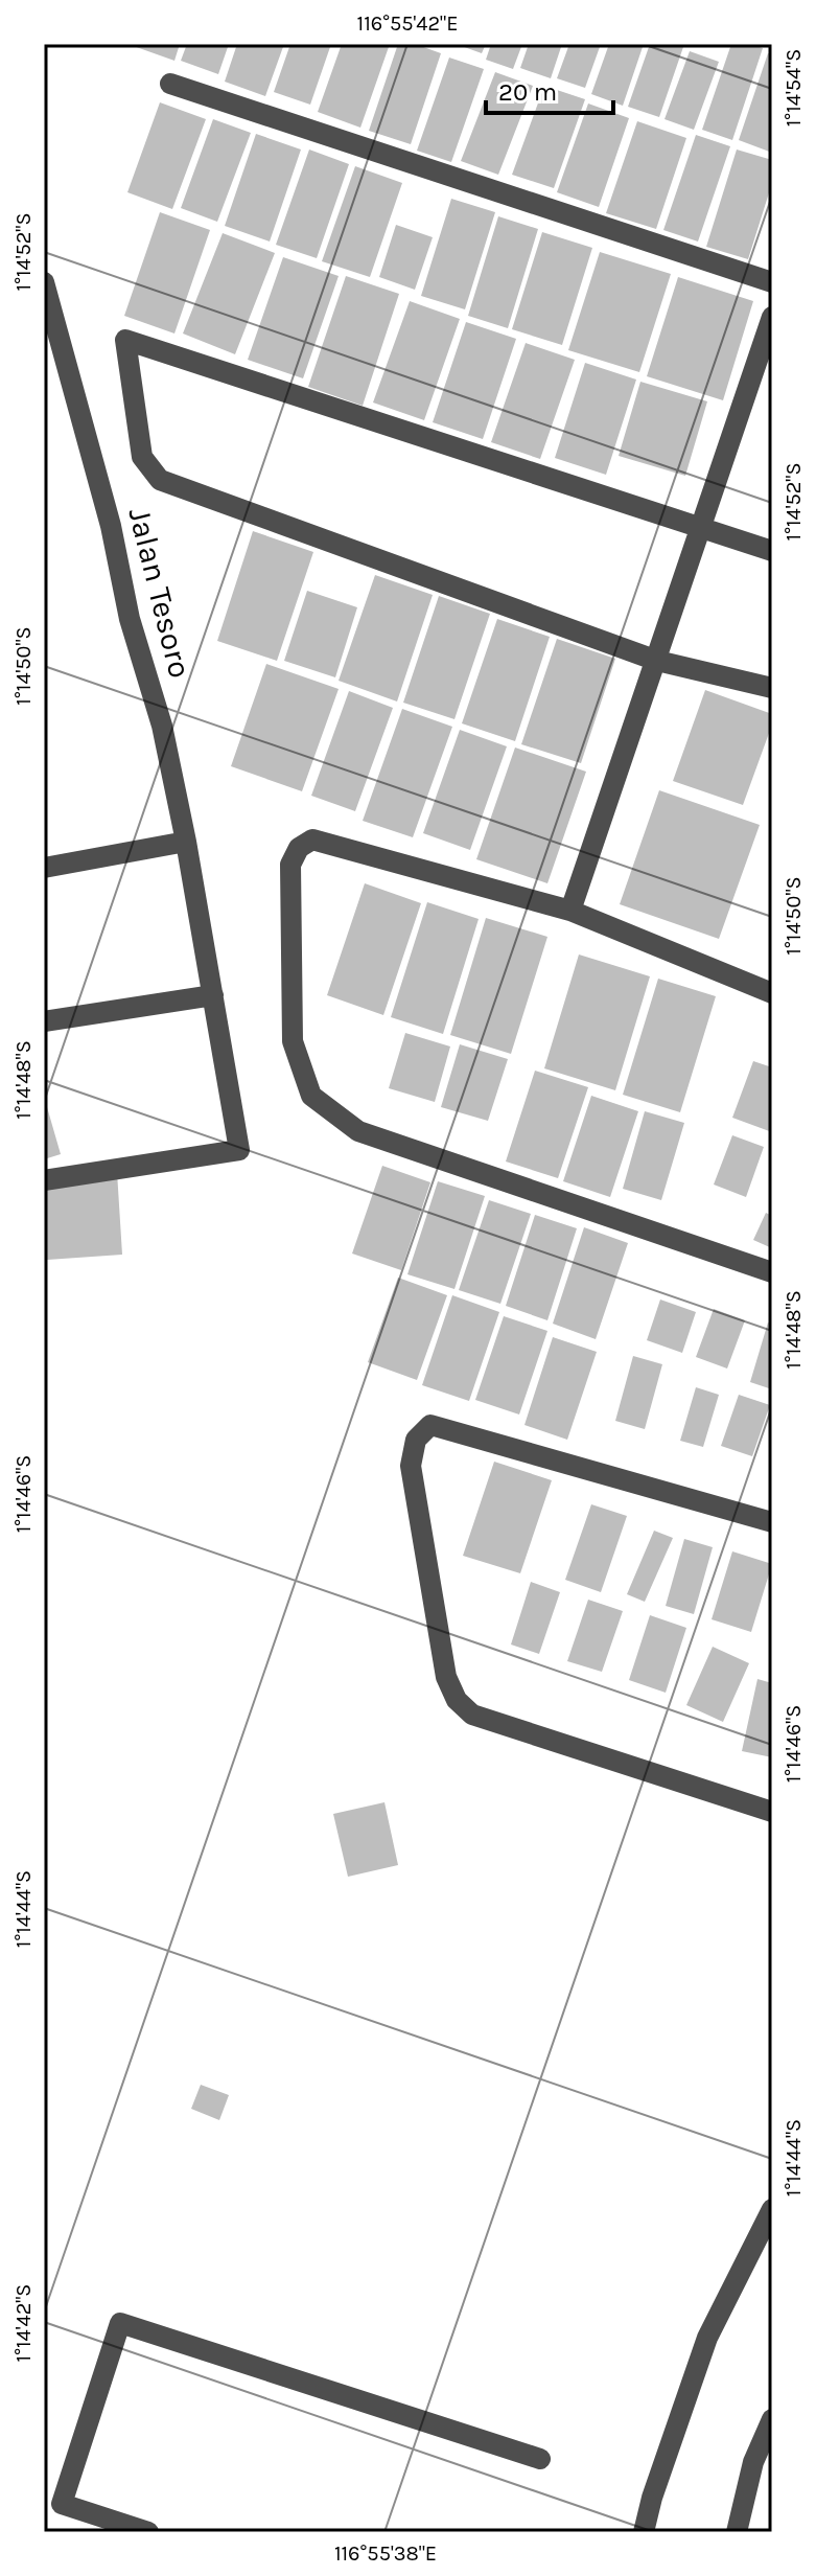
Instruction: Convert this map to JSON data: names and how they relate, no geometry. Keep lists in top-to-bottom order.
{
  "streets": {
    "street": ["Jalan Tesoro"]
  },
  "scale_bar": "20 m",
  "coordinates": [
    "116°55'42\"E",
    "1°14'54\"S",
    "1°14'52\"S",
    "1°14'50\"S",
    "1°14'48\"S",
    "1°14'46\"S",
    "1°14'44\"S",
    "1°14'42\"S",
    "116°55'38\"E"
  ]
}
